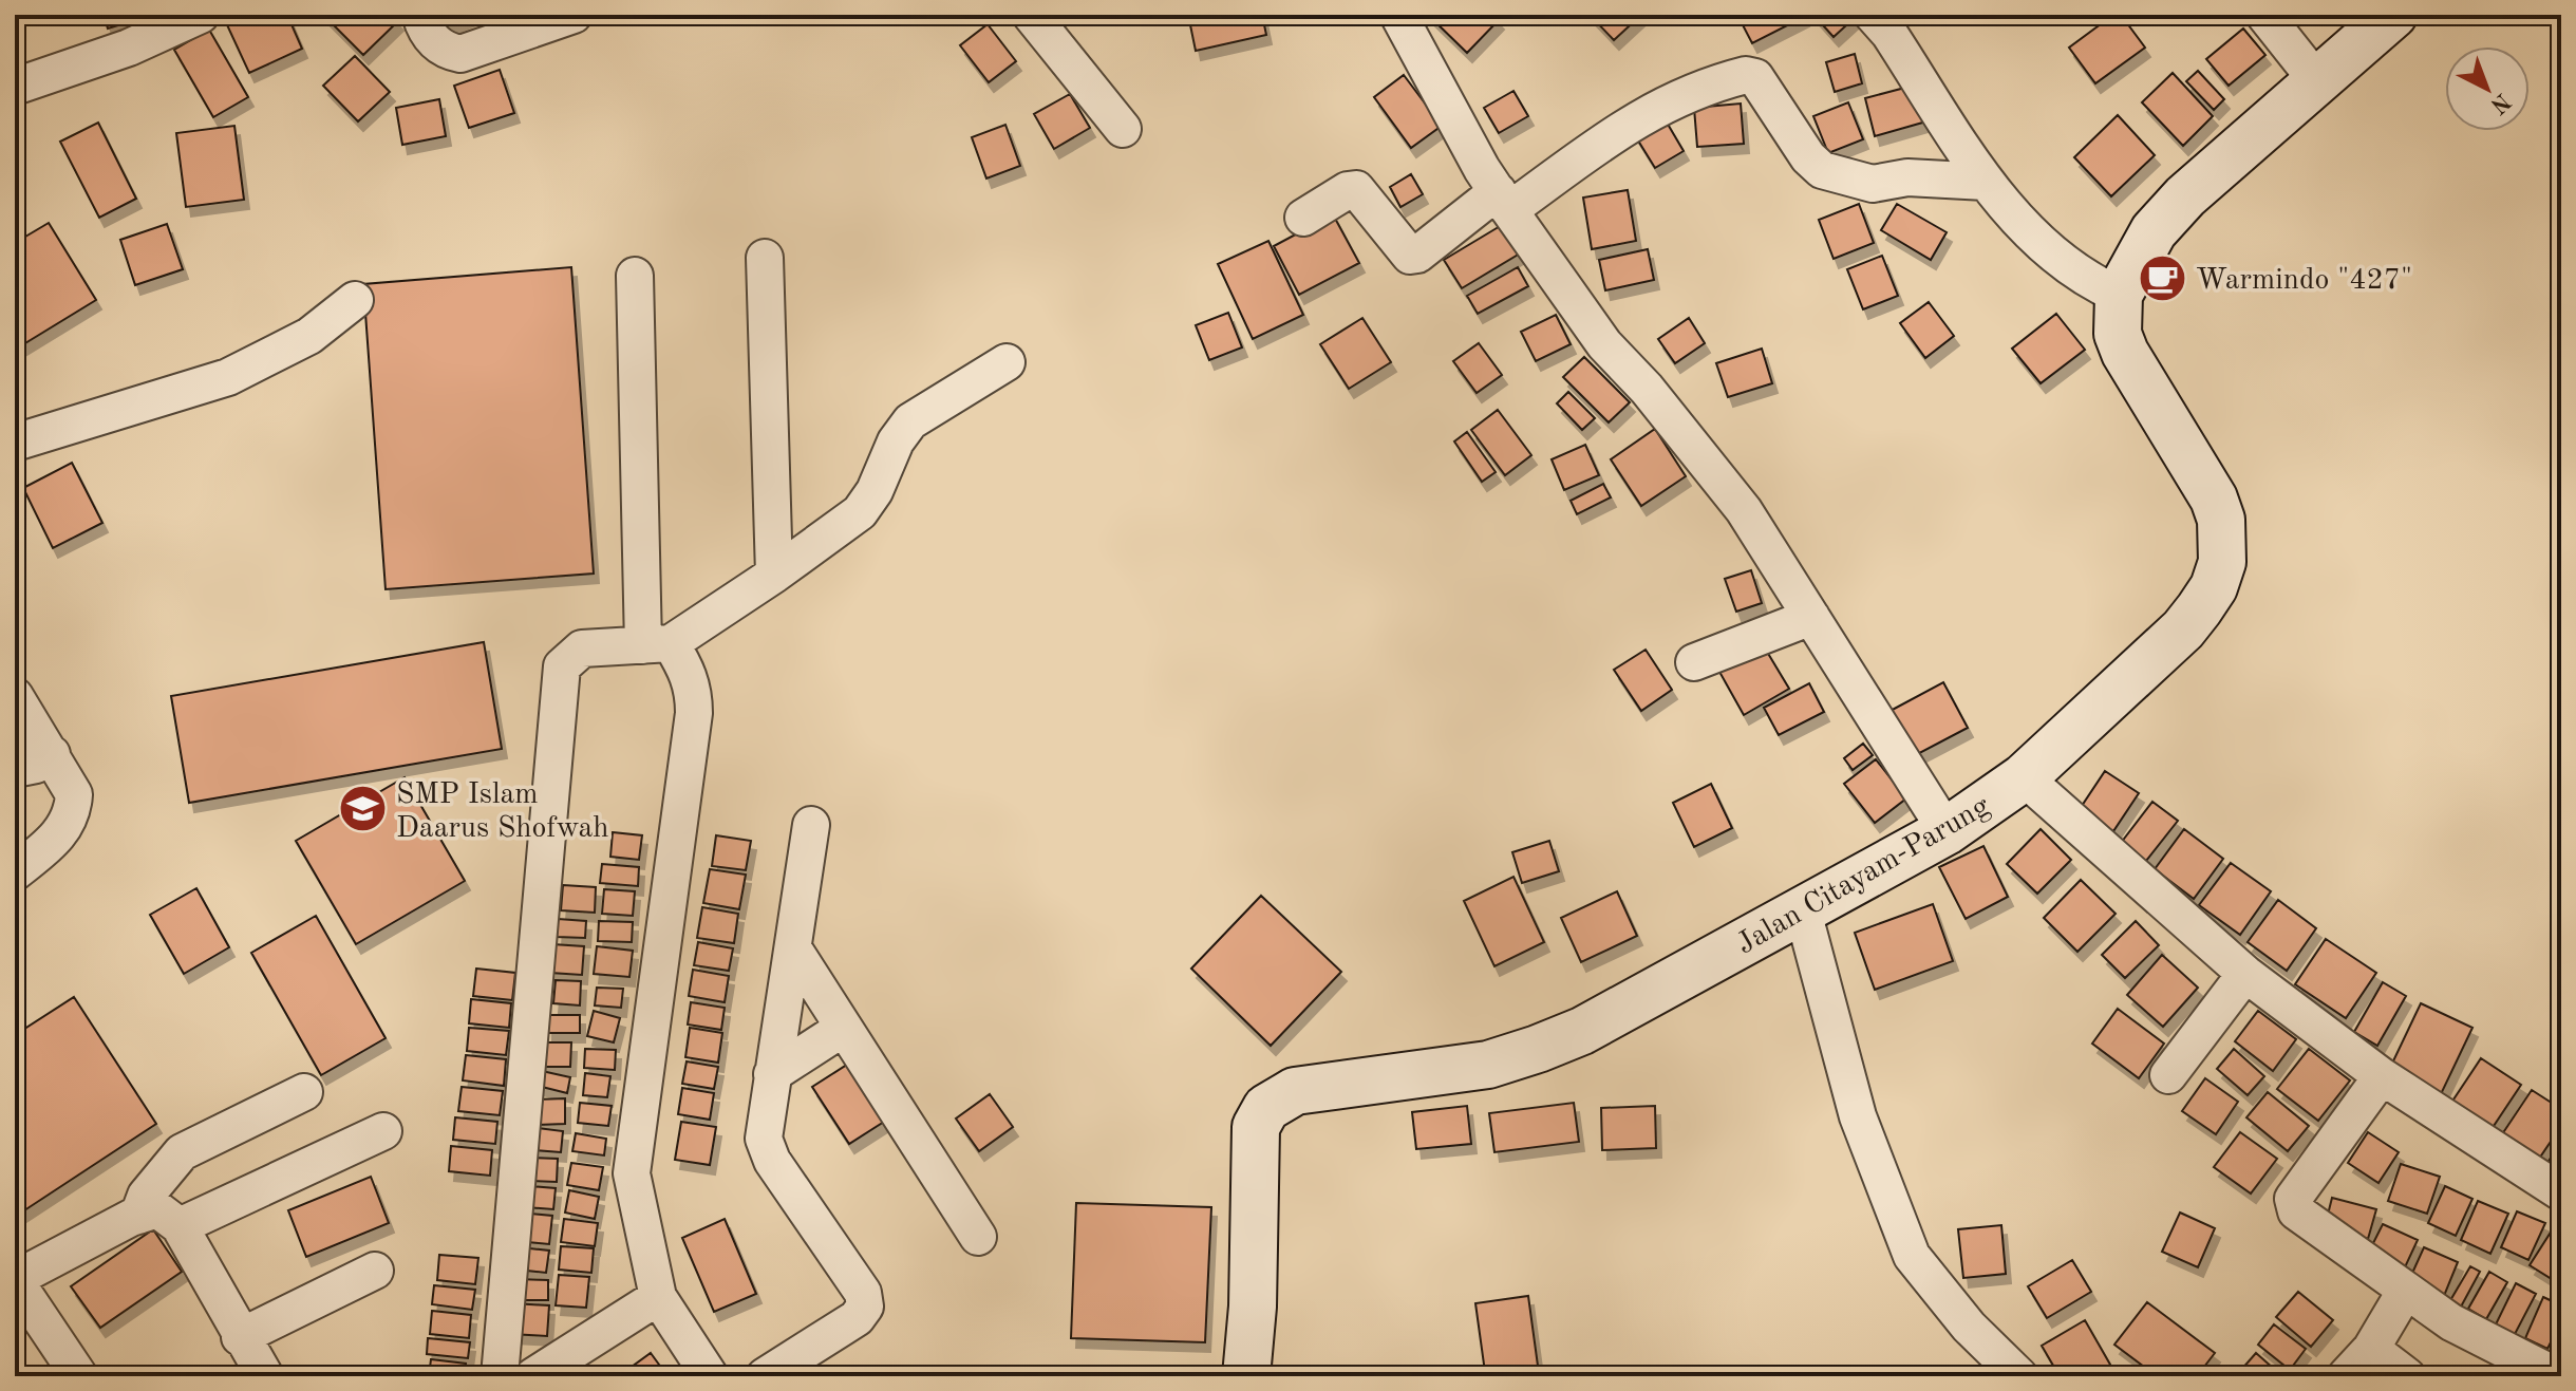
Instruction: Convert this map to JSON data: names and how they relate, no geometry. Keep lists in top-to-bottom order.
{
  "streets": {
    "street": ["Jalan Citayam-Parung"]
  },
  "places": {
    "cafe": ["Warmindo \"427\""],
    "school or university": ["SMP Islam Daarus Shofwah"]
  },
  "north": "bottom right"
}
